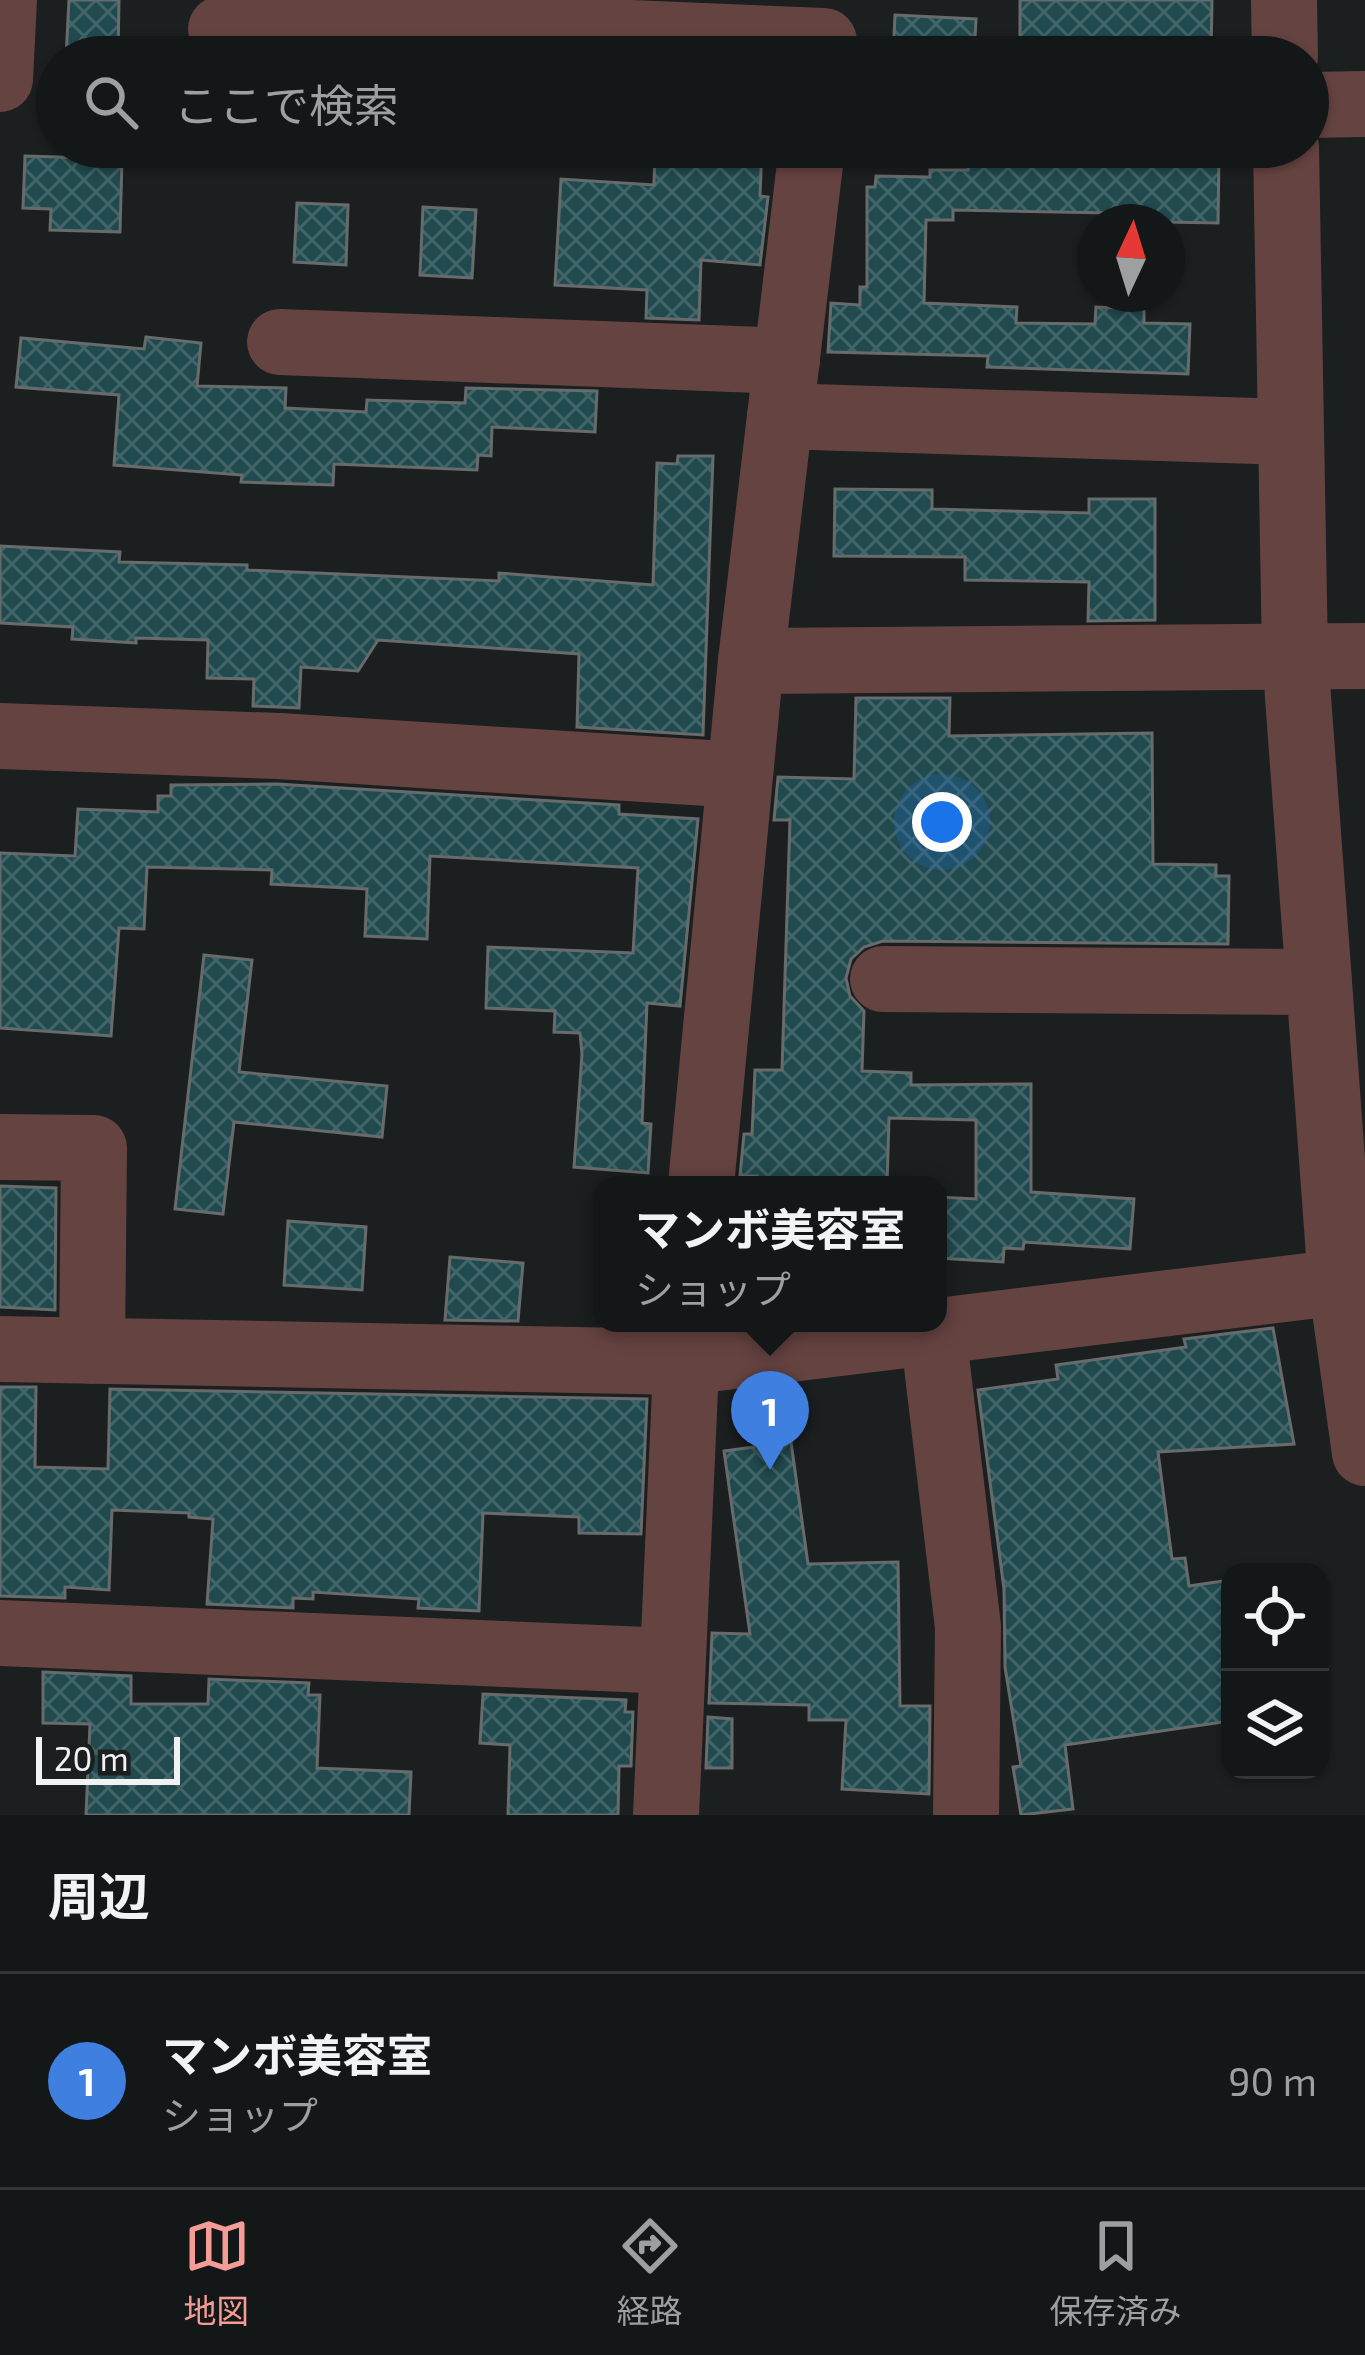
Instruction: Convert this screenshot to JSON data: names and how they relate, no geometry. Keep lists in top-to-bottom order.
{
  "scale_bar": "20 m",
  "north": "top",
  "page": {
    "search": "ここで検索",
    "popup": ["マンボ美容室", "ショップ"],
    "pins": "1",
    "scale": "20 m",
    "heading": "周辺",
    "list": [
      {
        "mark": "1",
        "name": "マンボ美容室",
        "note": "ショップ",
        "value": "90 m"
      }
    ],
    "nav": ["地図", "経路", "保存済み"]
  }
}
